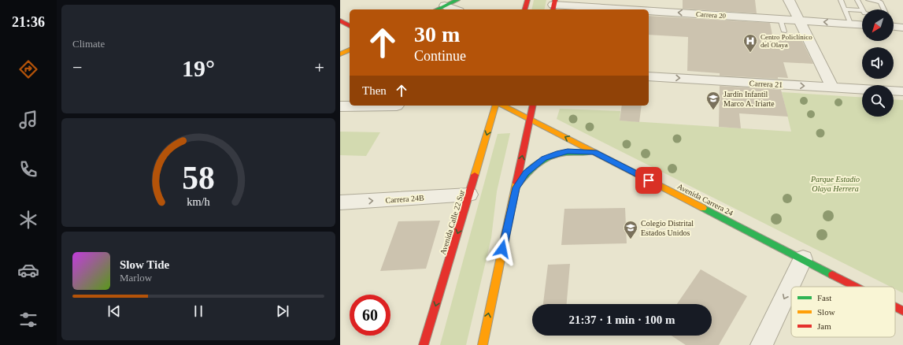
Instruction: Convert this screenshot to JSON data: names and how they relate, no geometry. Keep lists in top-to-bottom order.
{
  "streets": {
    "main road": ["Avenida Carrera 24", "Avenida Calle 22 Sur"],
    "street": ["Carrera 20", "Carrera 21", "Carrera 24B"]
  },
  "crossings": [
    ["Carrera 24B", "Avenida Calle 22 Sur"]
  ],
  "one_way": ["Carrera 20", "Carrera 21"],
  "parks": ["Parque Estadio Olaya Herrera"],
  "places": {
    "hospital": ["Centro Policlínico del Olaya"],
    "school or university": ["Jardín Infantil Marco A. Iriarte", "Colegio Distrital Estados Unidos"]
  },
  "legend": ["Fast", "Slow", "Jam"],
  "north": "bottom left",
  "page": {
    "tabs": "21:36",
    "tile": "Climate",
    "turn": ["30 m", "Continue"],
    "heat": ["−", "19°", "+"],
    "then": "Then",
    "song": ["Slow Tide", "Marlow"],
    "limit": "60",
    "trip": "21:37 · 1 min · 100 m",
    "gauge": ["58", "km/h"]
  }
}
